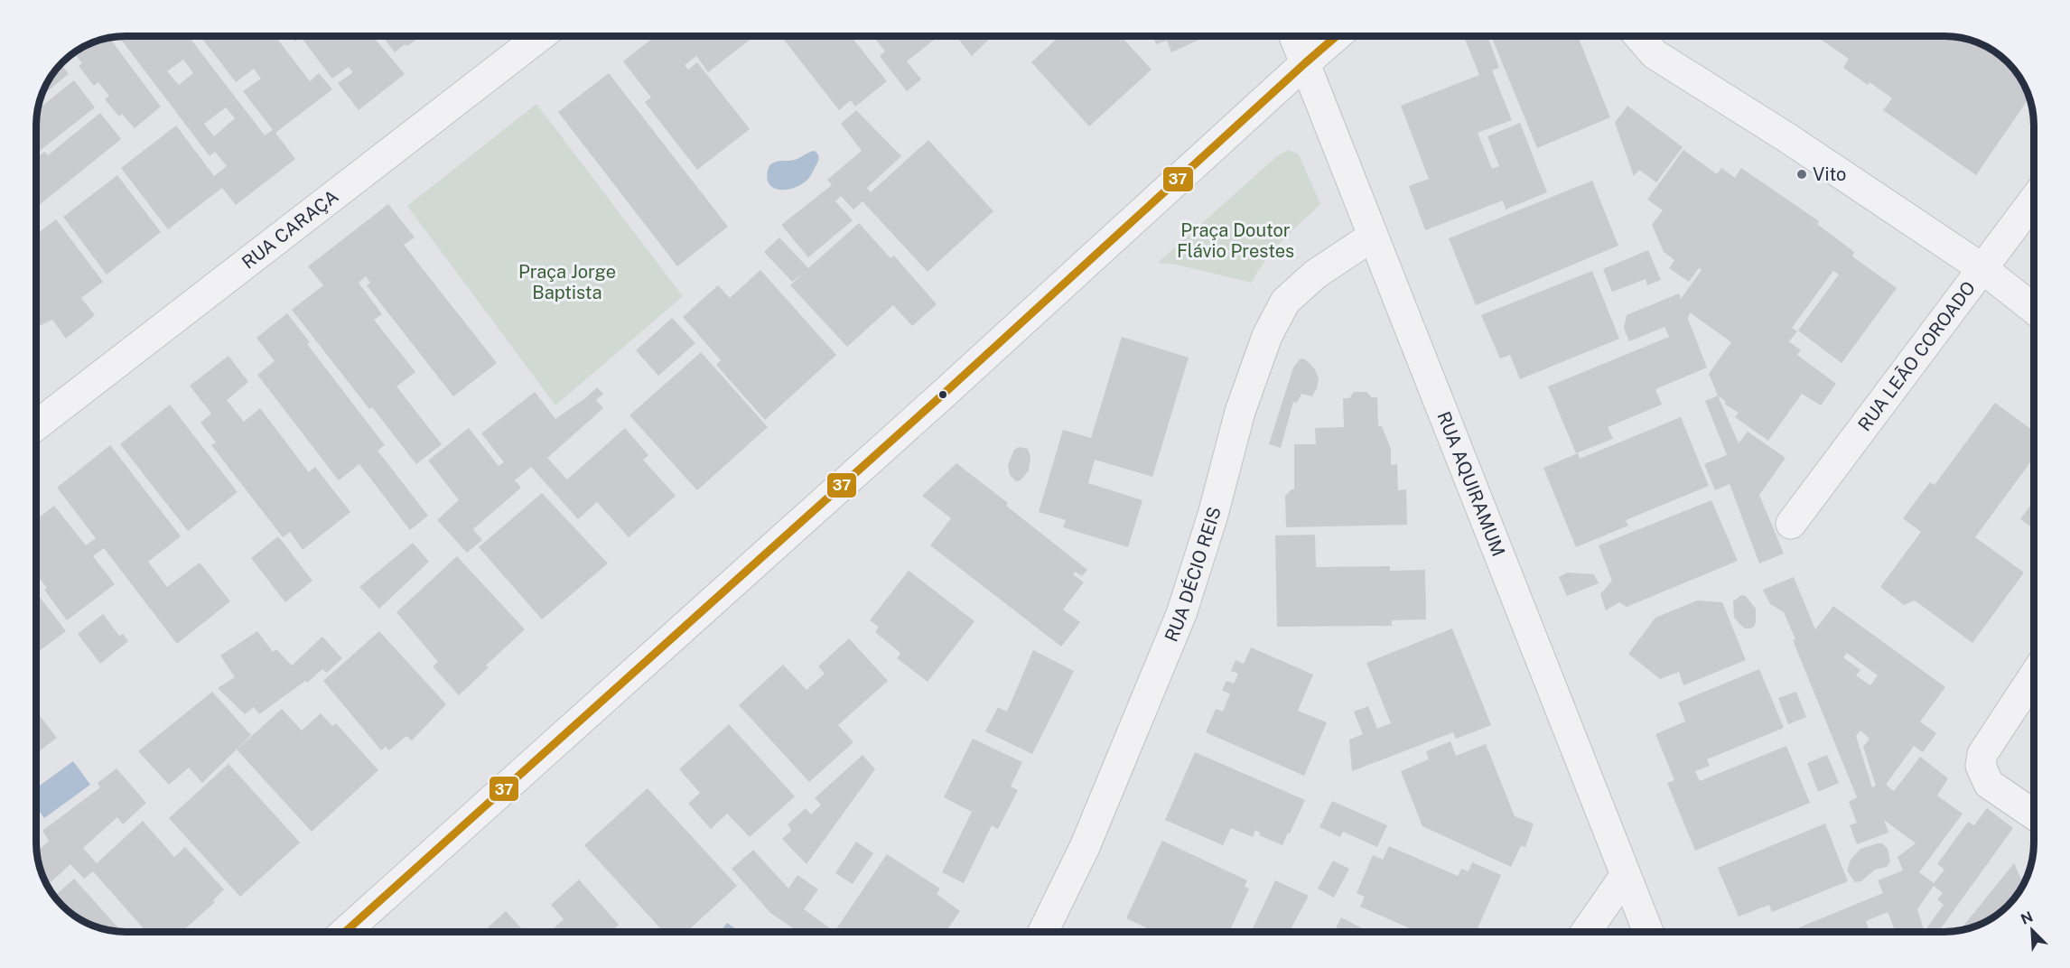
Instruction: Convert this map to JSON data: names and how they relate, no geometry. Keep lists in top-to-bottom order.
{
  "streets": {
    "street": [
      "RUA CARAÇA",
      "RUA LEÃO COROADO",
      "RUA AQUIRAMUM",
      "RUA DÉCIO REIS"
    ]
  },
  "crossings": [
    ["RUA AQUIRAMUM", "RUA DÉCIO REIS"]
  ],
  "parks": ["Praça Doutor Flávio Prestes", "Praça Jorge Baptista"],
  "places": ["Vito"],
  "lines": ["transit line 37"],
  "north": "top left"
}
